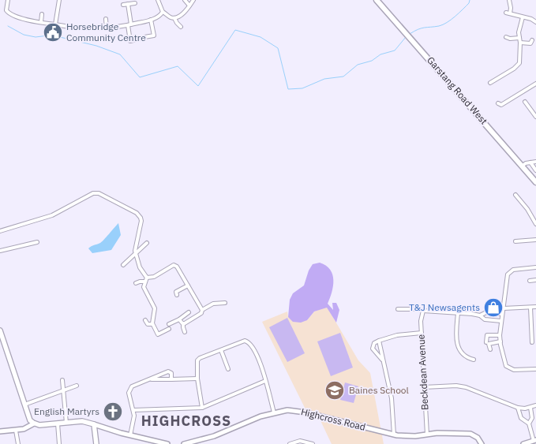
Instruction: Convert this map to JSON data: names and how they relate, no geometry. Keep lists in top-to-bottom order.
{
  "streets": {
    "main road": ["Garstang Road West"],
    "street": ["Beckdean Avenue", "Highcross Road"]
  },
  "crossings": [
    ["Beckdean Avenue", "Highcross Road"]
  ],
  "districts": ["HIGHCROSS"],
  "places": {
    "public building": ["Horsebridge Community Centre"],
    "shop": ["T&J Newsagents"],
    "school or university": ["Baines School"],
    "church": ["English Martyrs"]
  }
}
